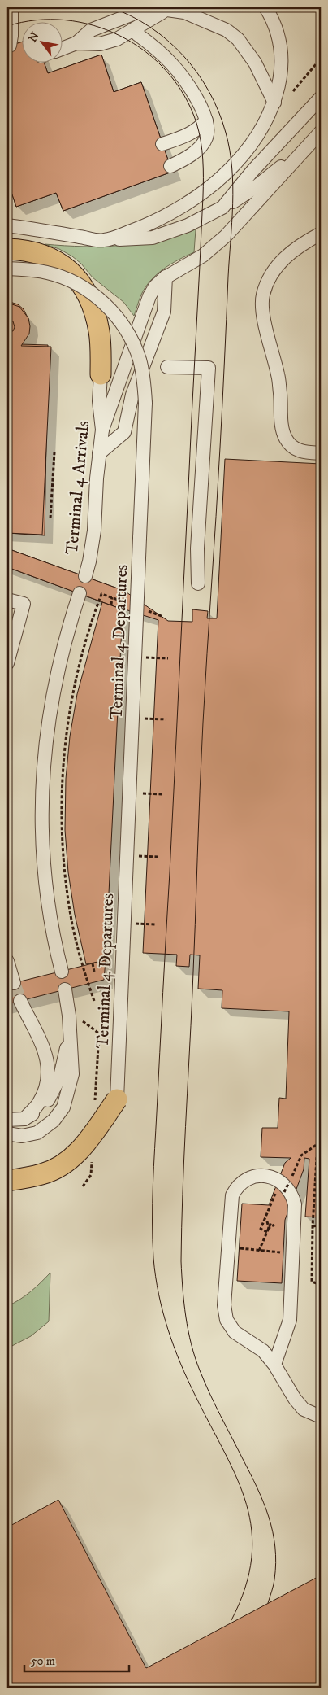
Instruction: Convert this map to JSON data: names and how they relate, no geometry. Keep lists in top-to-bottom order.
{
  "streets": {
    "street": ["Terminal 4 Arrivals", "Terminal 4 Departures"]
  },
  "scale_bar": "50 m",
  "north": "top left"
}
